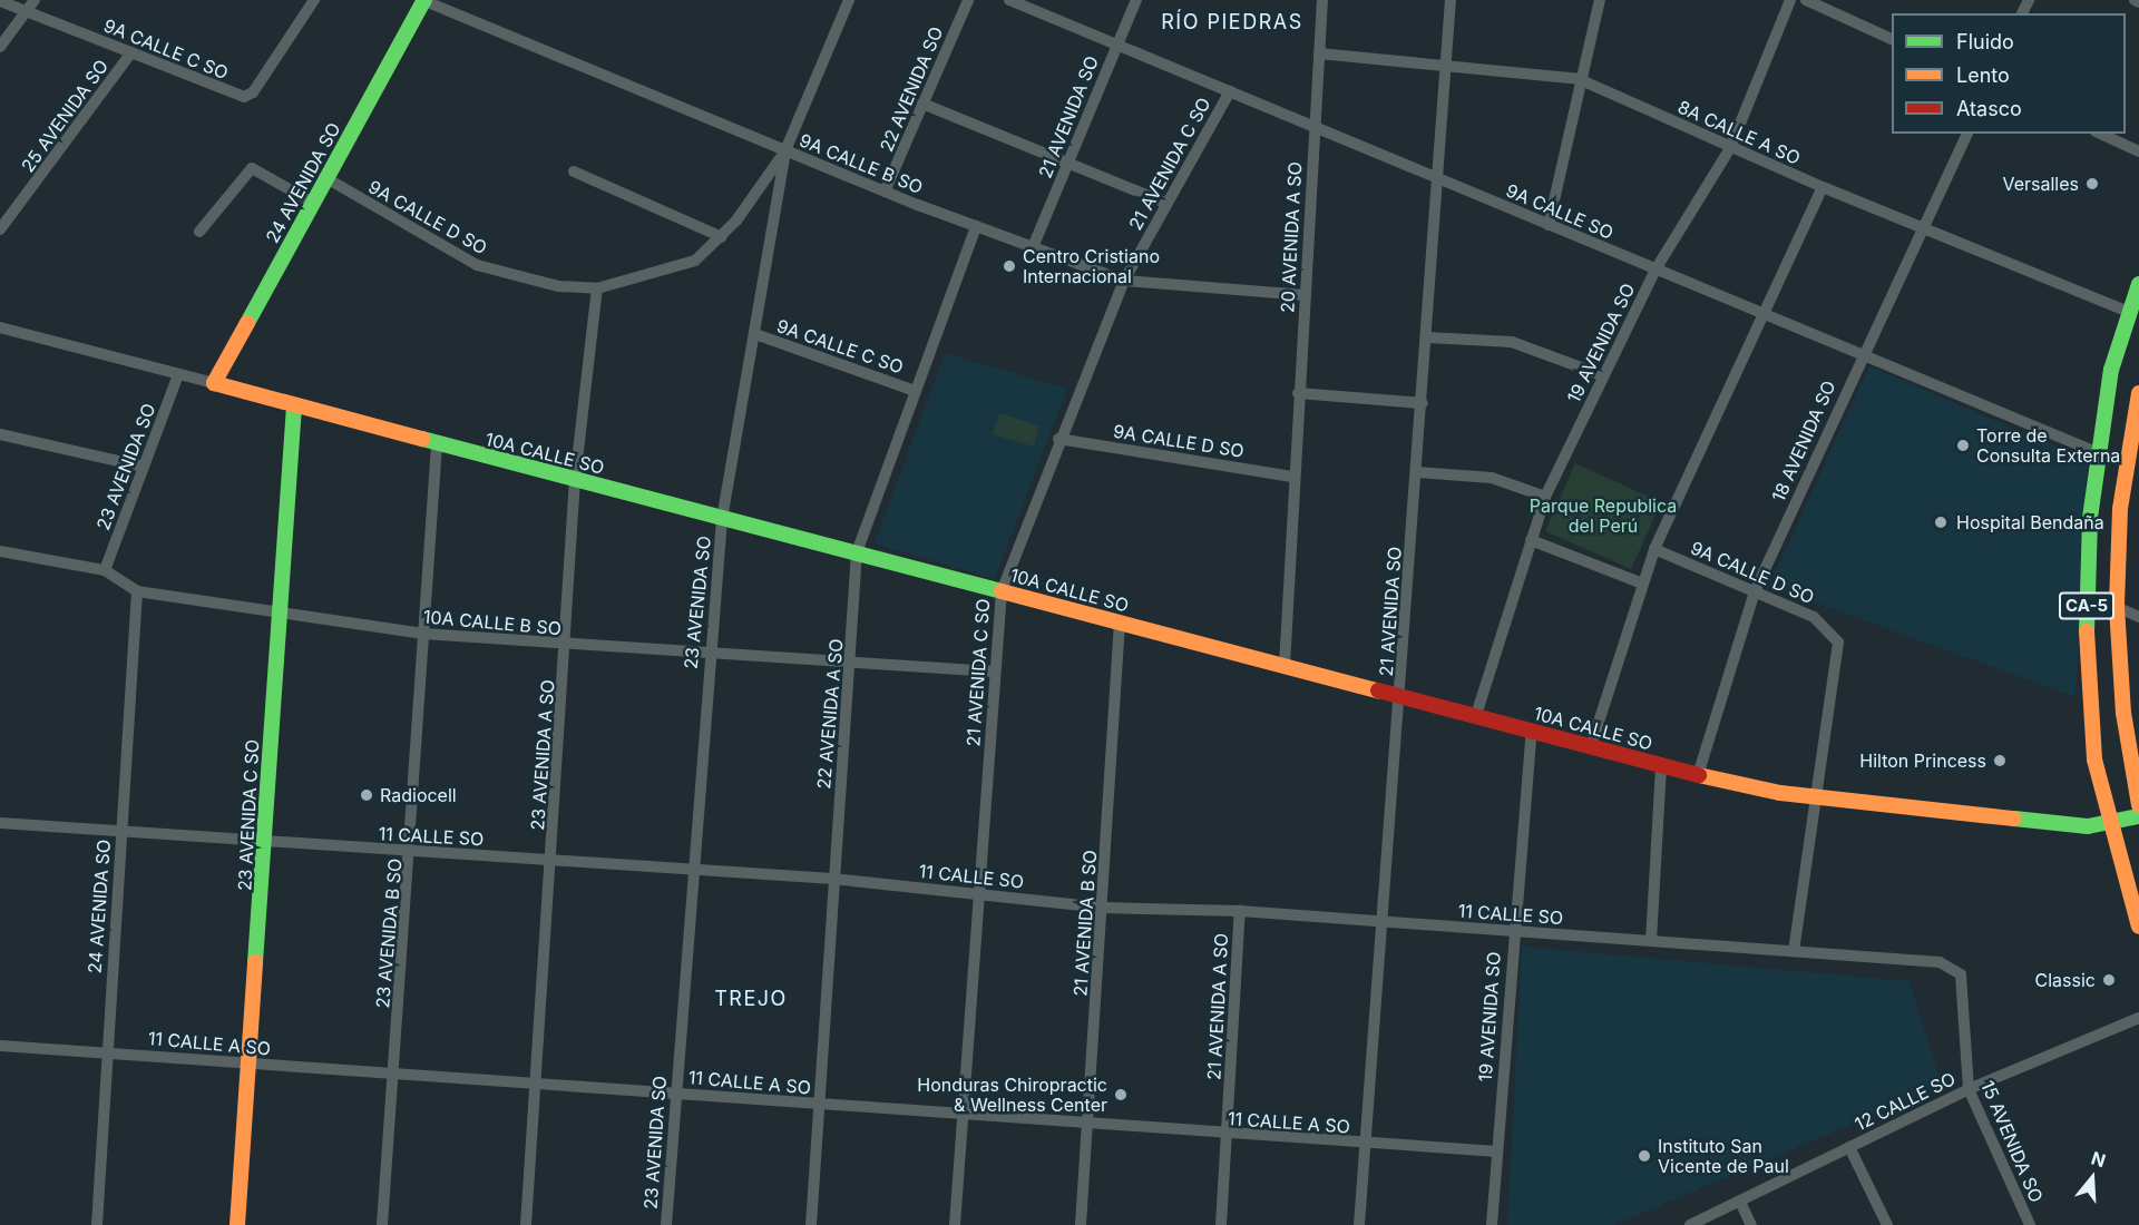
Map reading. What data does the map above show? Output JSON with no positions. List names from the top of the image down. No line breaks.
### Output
{"streets":{"main road":["24 AVENIDA SO","10A CALLE SO","CA-5","23 AVENIDA C SO"],"street":["9A CALLE C SO","22 AVENIDA SO","25 AVENIDA SO","21 AVENIDA SO","8A CALLE A SO","9A CALLE B SO","21 AVENIDA C SO","9A CALLE SO","9A CALLE D SO","20 AVENIDA A SO","19 AVENIDA SO","18 AVENIDA SO","23 AVENIDA SO","10A CALLE B SO","22 AVENIDA A SO","23 AVENIDA A SO","11 CALLE SO","21 AVENIDA B SO","23 AVENIDA B SO","21 AVENIDA A SO","11 CALLE A SO","12 CALLE SO","15 AVENIDA SO"]},"crossings":[["9A CALLE C SO","25 AVENIDA SO"],["9A CALLE C SO","23 AVENIDA SO"],["9A CALLE C SO","22 AVENIDA A SO"],["22 AVENIDA SO","9A CALLE B SO"],["21 AVENIDA SO","8A CALLE A SO"],["21 AVENIDA SO","9A CALLE B SO"],["21 AVENIDA SO","9A CALLE SO"],["21 AVENIDA SO","10A CALLE SO"],["21 AVENIDA SO","11 CALLE SO"],["21 AVENIDA SO","11 CALLE A SO"],["8A CALLE A SO","20 AVENIDA A SO"],["8A CALLE A SO","19 AVENIDA SO"],["8A CALLE A SO","18 AVENIDA SO"],["8A CALLE A SO","CA-5"],["9A CALLE B SO","21 AVENIDA C SO"],["9A CALLE B SO","24 AVENIDA SO"],["9A CALLE B SO","9A CALLE D SO"],["9A CALLE B SO","20 AVENIDA A SO"],["9A CALLE B SO","23 AVENIDA SO"],["9A CALLE B SO","22 AVENIDA A SO"],["21 AVENIDA C SO","9A CALLE SO"],["21 AVENIDA C SO","9A CALLE D SO"],["21 AVENIDA C SO","10A CALLE SO"],["21 AVENIDA C SO","10A CALLE B SO"],["21 AVENIDA C SO","11 CALLE SO"],["21 AVENIDA C SO","11 CALLE A SO"],["24 AVENIDA SO","9A CALLE D SO"],["24 AVENIDA SO","10A CALLE SO"],["24 AVENIDA SO","10A CALLE B SO"],["24 AVENIDA SO","11 CALLE SO"],["24 AVENIDA SO","11 CALLE A SO"],["9A CALLE SO","20 AVENIDA A SO"],["9A CALLE SO","19 AVENIDA SO"],["9A CALLE SO","18 AVENIDA SO"],["9A CALLE SO","CA-5"],["9A CALLE D SO","20 AVENIDA A SO"],["9A CALLE D SO","18 AVENIDA SO"],["9A CALLE D SO","10A CALLE SO"],["9A CALLE D SO","23 AVENIDA SO"],["9A CALLE D SO","23 AVENIDA A SO"],["19 AVENIDA SO","10A CALLE SO"],["19 AVENIDA SO","11 CALLE SO"],["19 AVENIDA SO","11 CALLE A SO"],["18 AVENIDA SO","10A CALLE SO"],["10A CALLE SO","23 AVENIDA SO"],["10A CALLE SO","CA-5"],["10A CALLE SO","22 AVENIDA A SO"],["10A CALLE SO","23 AVENIDA A SO"],["10A CALLE SO","23 AVENIDA C SO"],["10A CALLE SO","21 AVENIDA B SO"],["10A CALLE SO","23 AVENIDA B SO"],["23 AVENIDA SO","10A CALLE B SO"],["23 AVENIDA SO","11 CALLE SO"],["23 AVENIDA SO","11 CALLE A SO"],["10A CALLE B SO","22 AVENIDA A SO"],["10A CALLE B SO","23 AVENIDA A SO"],["10A CALLE B SO","23 AVENIDA C SO"],["10A CALLE B SO","23 AVENIDA B SO"],["22 AVENIDA A SO","11 CALLE SO"],["22 AVENIDA A SO","11 CALLE A SO"],["23 AVENIDA A SO","11 CALLE SO"],["23 AVENIDA A SO","11 CALLE A SO"],["23 AVENIDA C SO","11 CALLE SO"],["23 AVENIDA C SO","11 CALLE A SO"],["11 CALLE SO","21 AVENIDA B SO"],["11 CALLE SO","23 AVENIDA B SO"],["11 CALLE SO","21 AVENIDA A SO"],["11 CALLE SO","15 AVENIDA SO"],["21 AVENIDA B SO","11 CALLE A SO"],["23 AVENIDA B SO","11 CALLE A SO"],["21 AVENIDA A SO","11 CALLE A SO"],["12 CALLE SO","15 AVENIDA SO"]],"districts":["RÍO PIEDRAS","TREJO"],"parks":["Parque Republica del Perú"],"places":["Versalles","Centro Cristiano Internacional","Torre de Consulta Externa","Hospital Bendaña","Hilton Princess","Radiocell","Classic","Honduras Chiropractic & Wellness Center","Instituto San Vicente de Paul"],"legend":["Fluido","Lento","Atasco"],"north":"top"}
